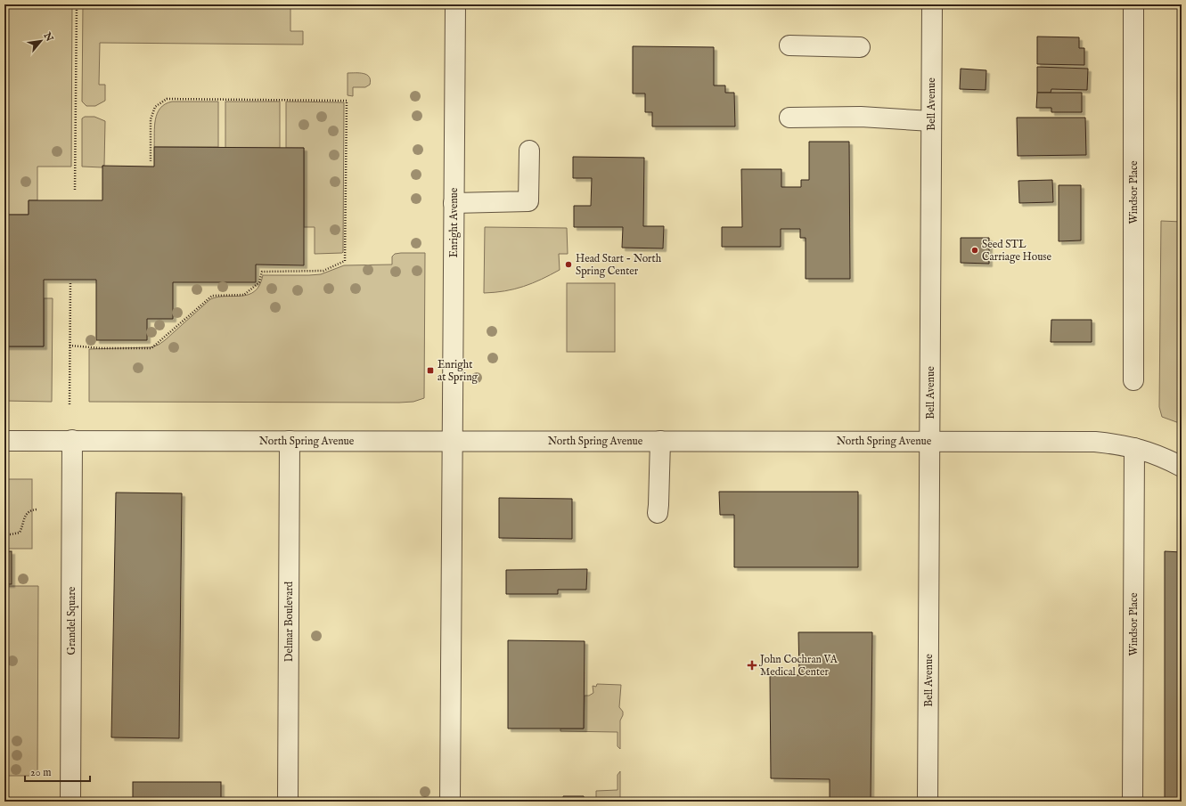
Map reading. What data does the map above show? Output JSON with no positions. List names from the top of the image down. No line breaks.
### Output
{"streets":{"street":["Bell Avenue","Windsor Place","Enright Avenue","North Spring Avenue","Grandel Square","Delmar Boulevard"]},"crossings":[["Bell Avenue","North Spring Avenue"],["Windsor Place","North Spring Avenue"],["Enright Avenue","North Spring Avenue"],["North Spring Avenue","Grandel Square"],["North Spring Avenue","Delmar Boulevard"]],"places":{"other":["Seed STL Carriage House","Head Start - North Spring Center"],"transit":["Enright at Spring"],"health":["John Cochran VA Medical Center"]},"scale_bar":"20 m","north":"top right"}
